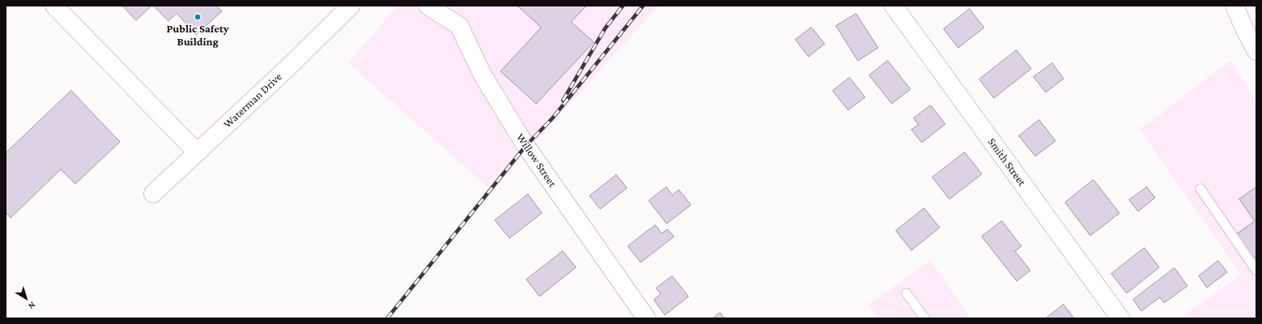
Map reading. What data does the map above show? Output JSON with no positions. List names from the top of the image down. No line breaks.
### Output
{"streets":{"street":["Waterman Drive","Willow Street","Smith Street"]},"places":["Public Safety Building"],"north":"bottom right"}
